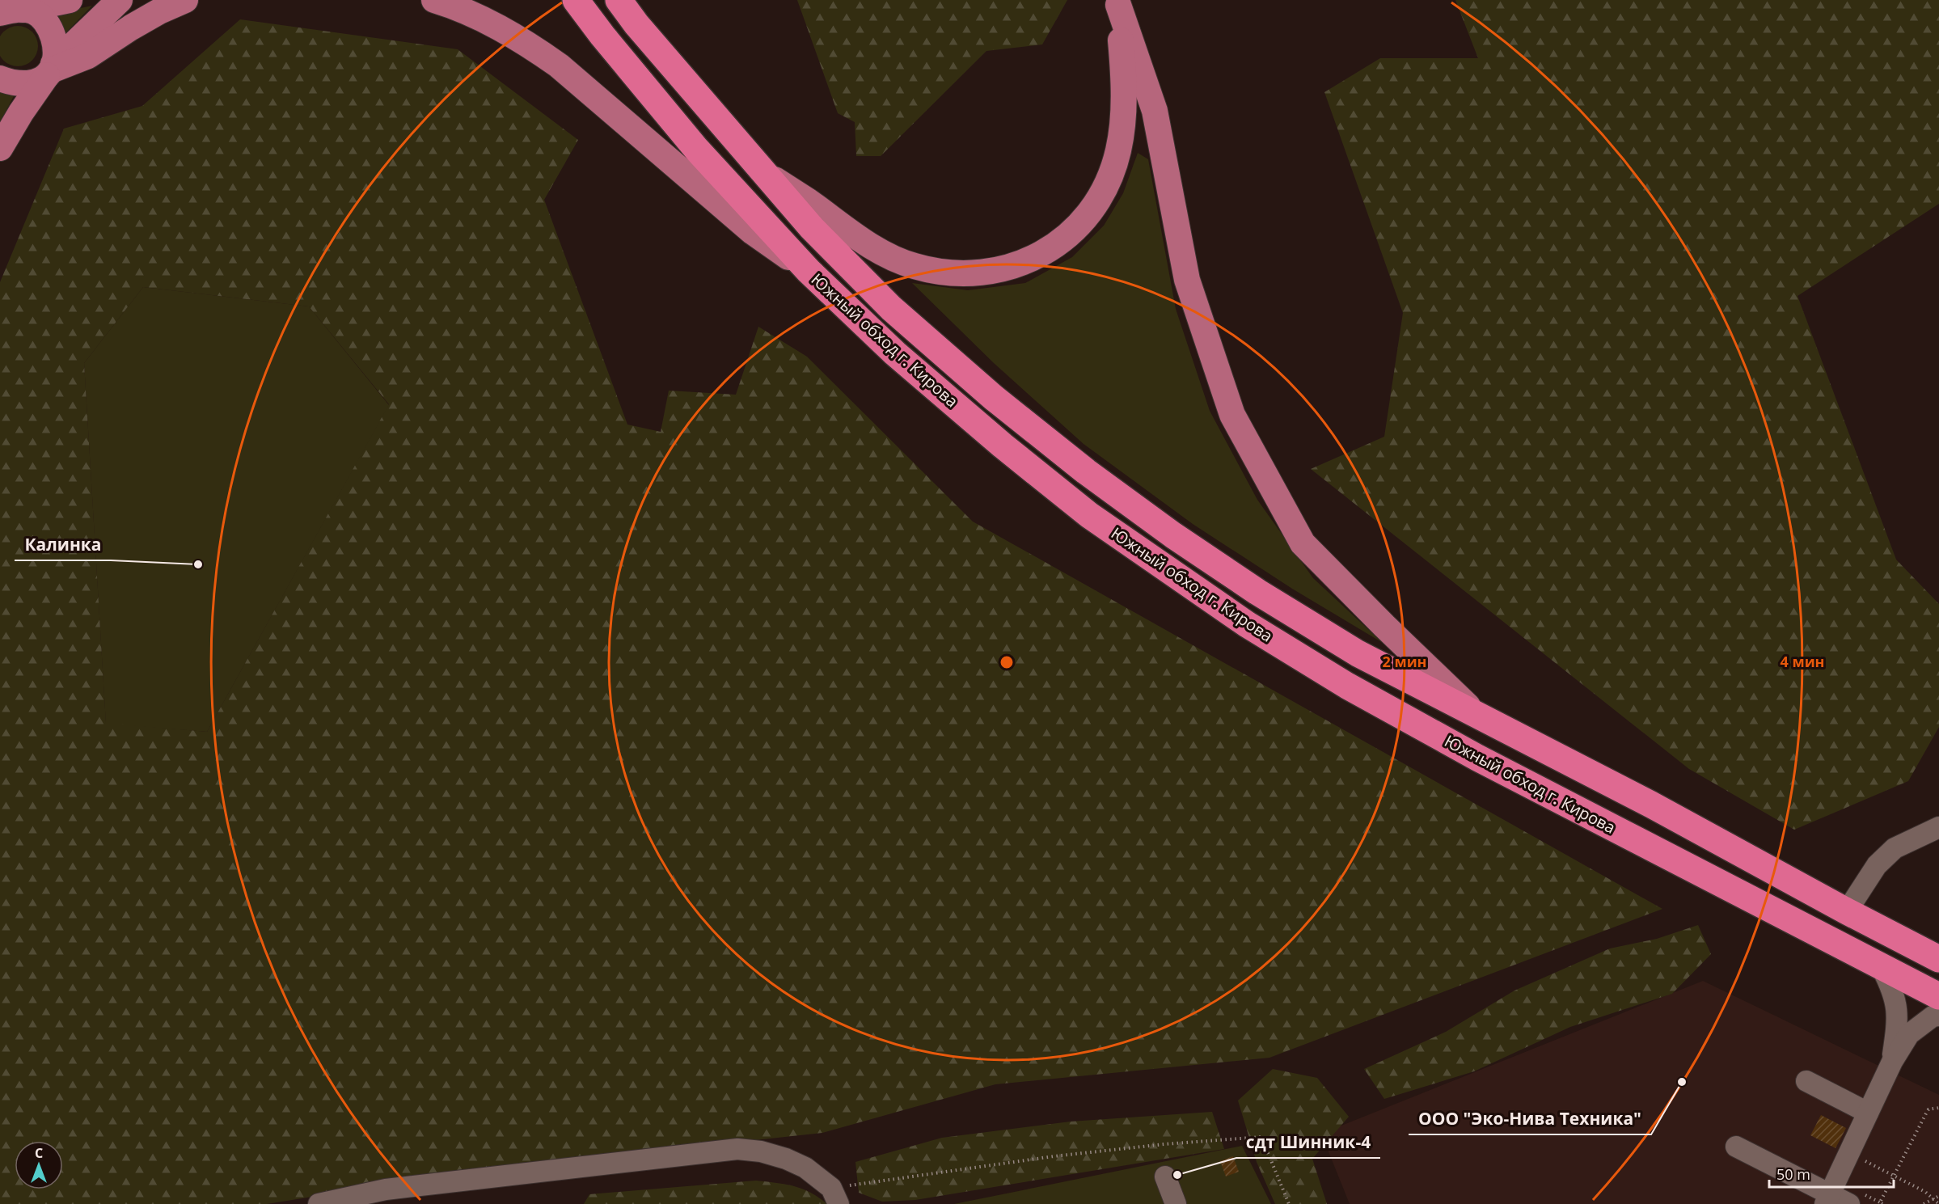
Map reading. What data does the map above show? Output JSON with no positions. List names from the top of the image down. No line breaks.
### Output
{"streets":{"highway":["Южный обход г. Кирова"]},"places":["Калинка","ООО \"Эко-Нива Техника\"","сдт Шинник-4"],"scale_bar":"50 m","north":"top","rings":["2 мин","4 мин"]}
